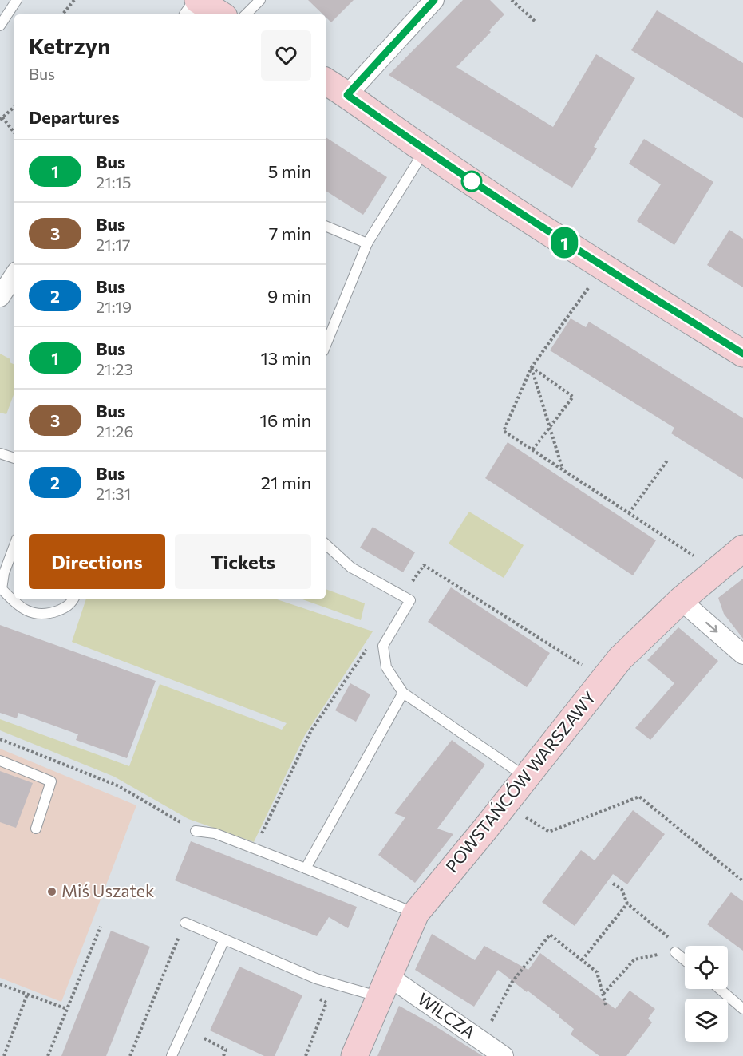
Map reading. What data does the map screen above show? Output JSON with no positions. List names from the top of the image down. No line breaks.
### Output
{"streets":{"street":["POWSTAŃCÓW WARSZAWY","WILCZA"]},"crossings":[["POWSTAŃCÓW WARSZAWY","WILCZA"]],"places":["Miś Uszatek"],"lines":["bus line 1"],"page":{"on_map":"1","heading":[["Ketrzyn","Bus"],"Departures"],"list":[{"mark":"1","name":"Bus","note":"21:15","value":"5 min"},{"mark":"3","name":"Bus","note":"21:17","value":"7 min"},{"mark":"2","name":"Bus","note":"21:19","value":"9 min"},{"mark":"1","name":"Bus","note":"21:23","value":"13 min"},{"mark":"3","name":"Bus","note":"21:26","value":"16 min"},{"mark":"2","name":"Bus","note":"21:31","value":"21 min"}],"buttons":["Directions","Tickets"]}}
